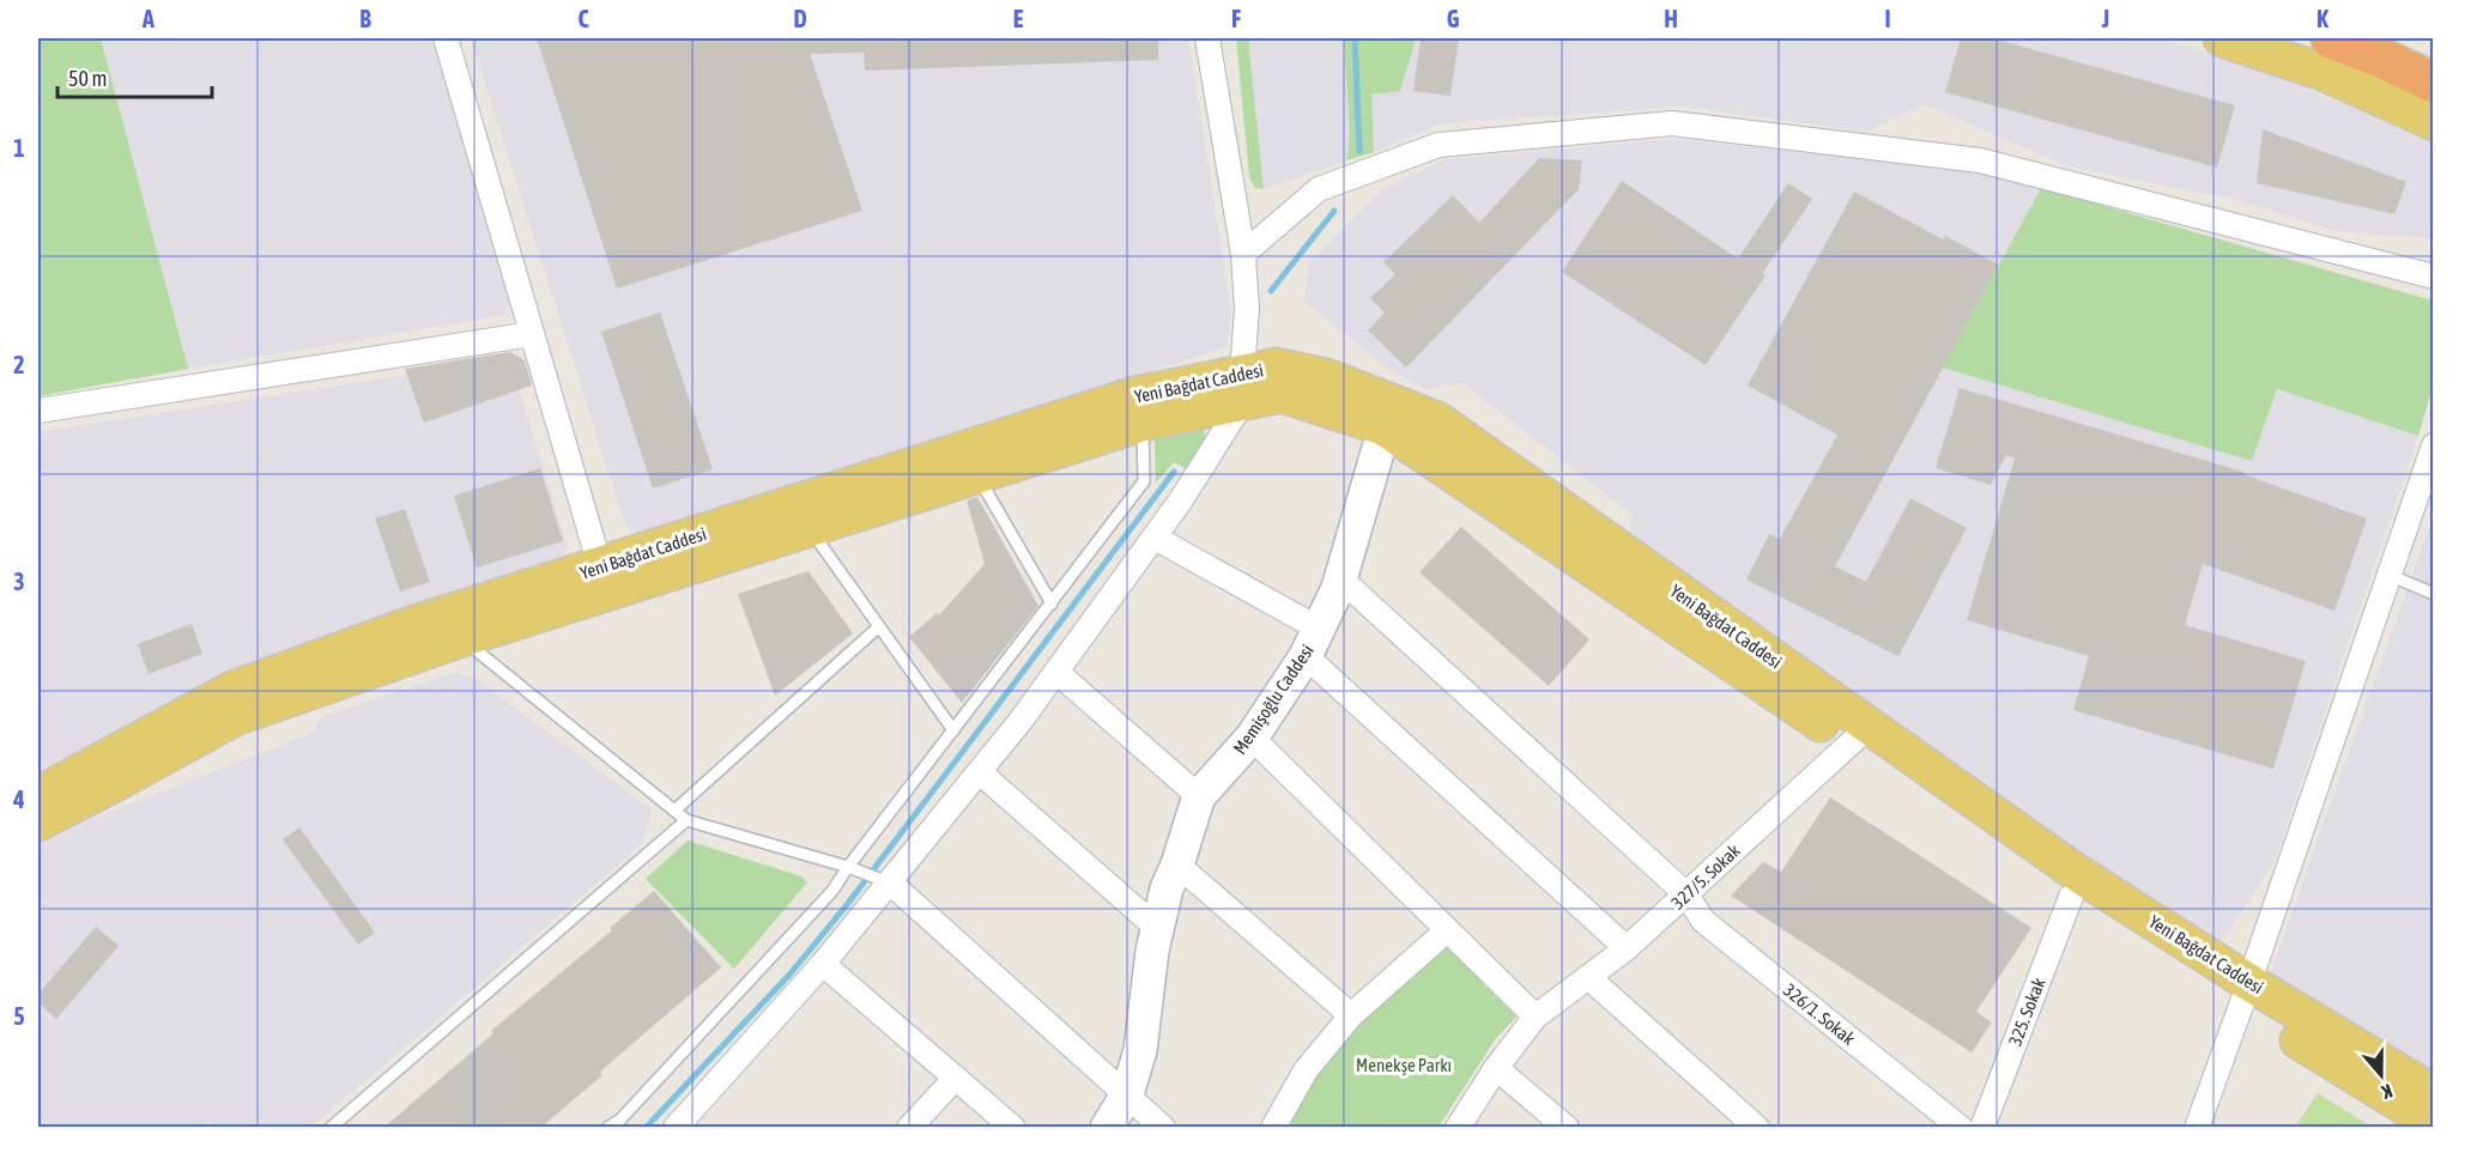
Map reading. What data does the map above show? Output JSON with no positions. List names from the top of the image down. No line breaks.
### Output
{"streets":{"main road":["Yeni Bağdat Caddesi"],"street":["Memişoğlu Caddesi","327/5. Sokak","325. Sokak","326/1. Sokak"]},"crossings":[["Yeni Bağdat Caddesi","Memişoğlu Caddesi"],["Yeni Bağdat Caddesi","327/5. Sokak"],["Yeni Bağdat Caddesi","325. Sokak"],["Memişoğlu Caddesi","326/1. Sokak"],["327/5. Sokak","326/1. Sokak"]],"parks":["Menekşe Parkı"],"scale_bar":"50 m","north":"bottom","grid":{"columns":["A","B","C","D","E","F","G","H","I","J","K"],"rows":["1","2","3","4","5"]}}
